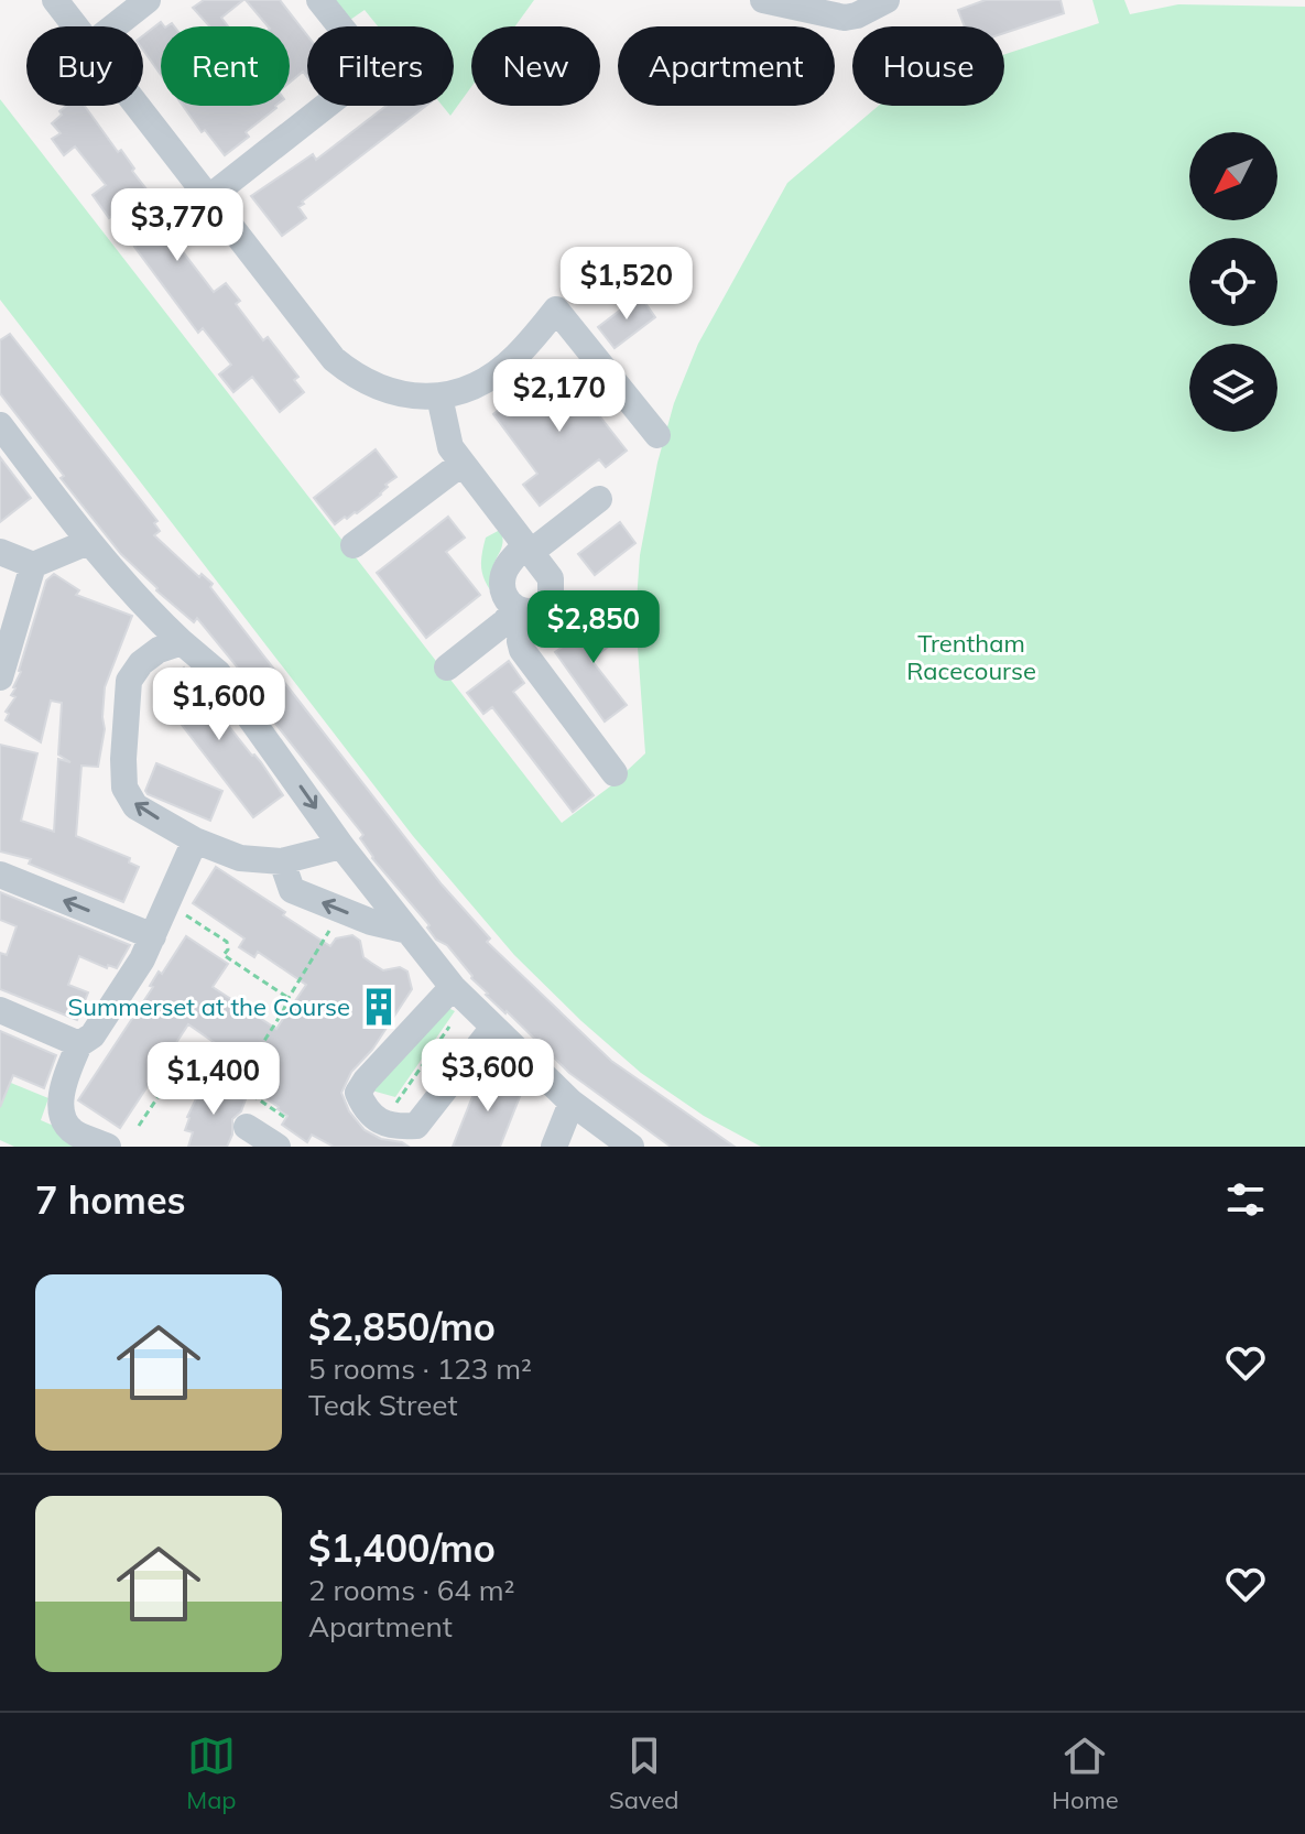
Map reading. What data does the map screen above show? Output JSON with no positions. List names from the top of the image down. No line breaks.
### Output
{"parks":["Trentham Racecourse"],"places":{"building":["Summerset at the Course"]},"north":"bottom left","page":{"chip":["Buy","Rent","Filters","New","Apartment","House"],"price":["$3,770","$1,520","$2,170","$2,850","$1,600","$3,600","$1,400"],"heading":"7 homes","list":[{"name":"$2,850/mo","note":"5 rooms · 123 m² · Teak Street"},{"name":"$1,400/mo","note":"2 rooms · 64 m² · Apartment"}],"tabs":["Map","Saved","Home"]}}
